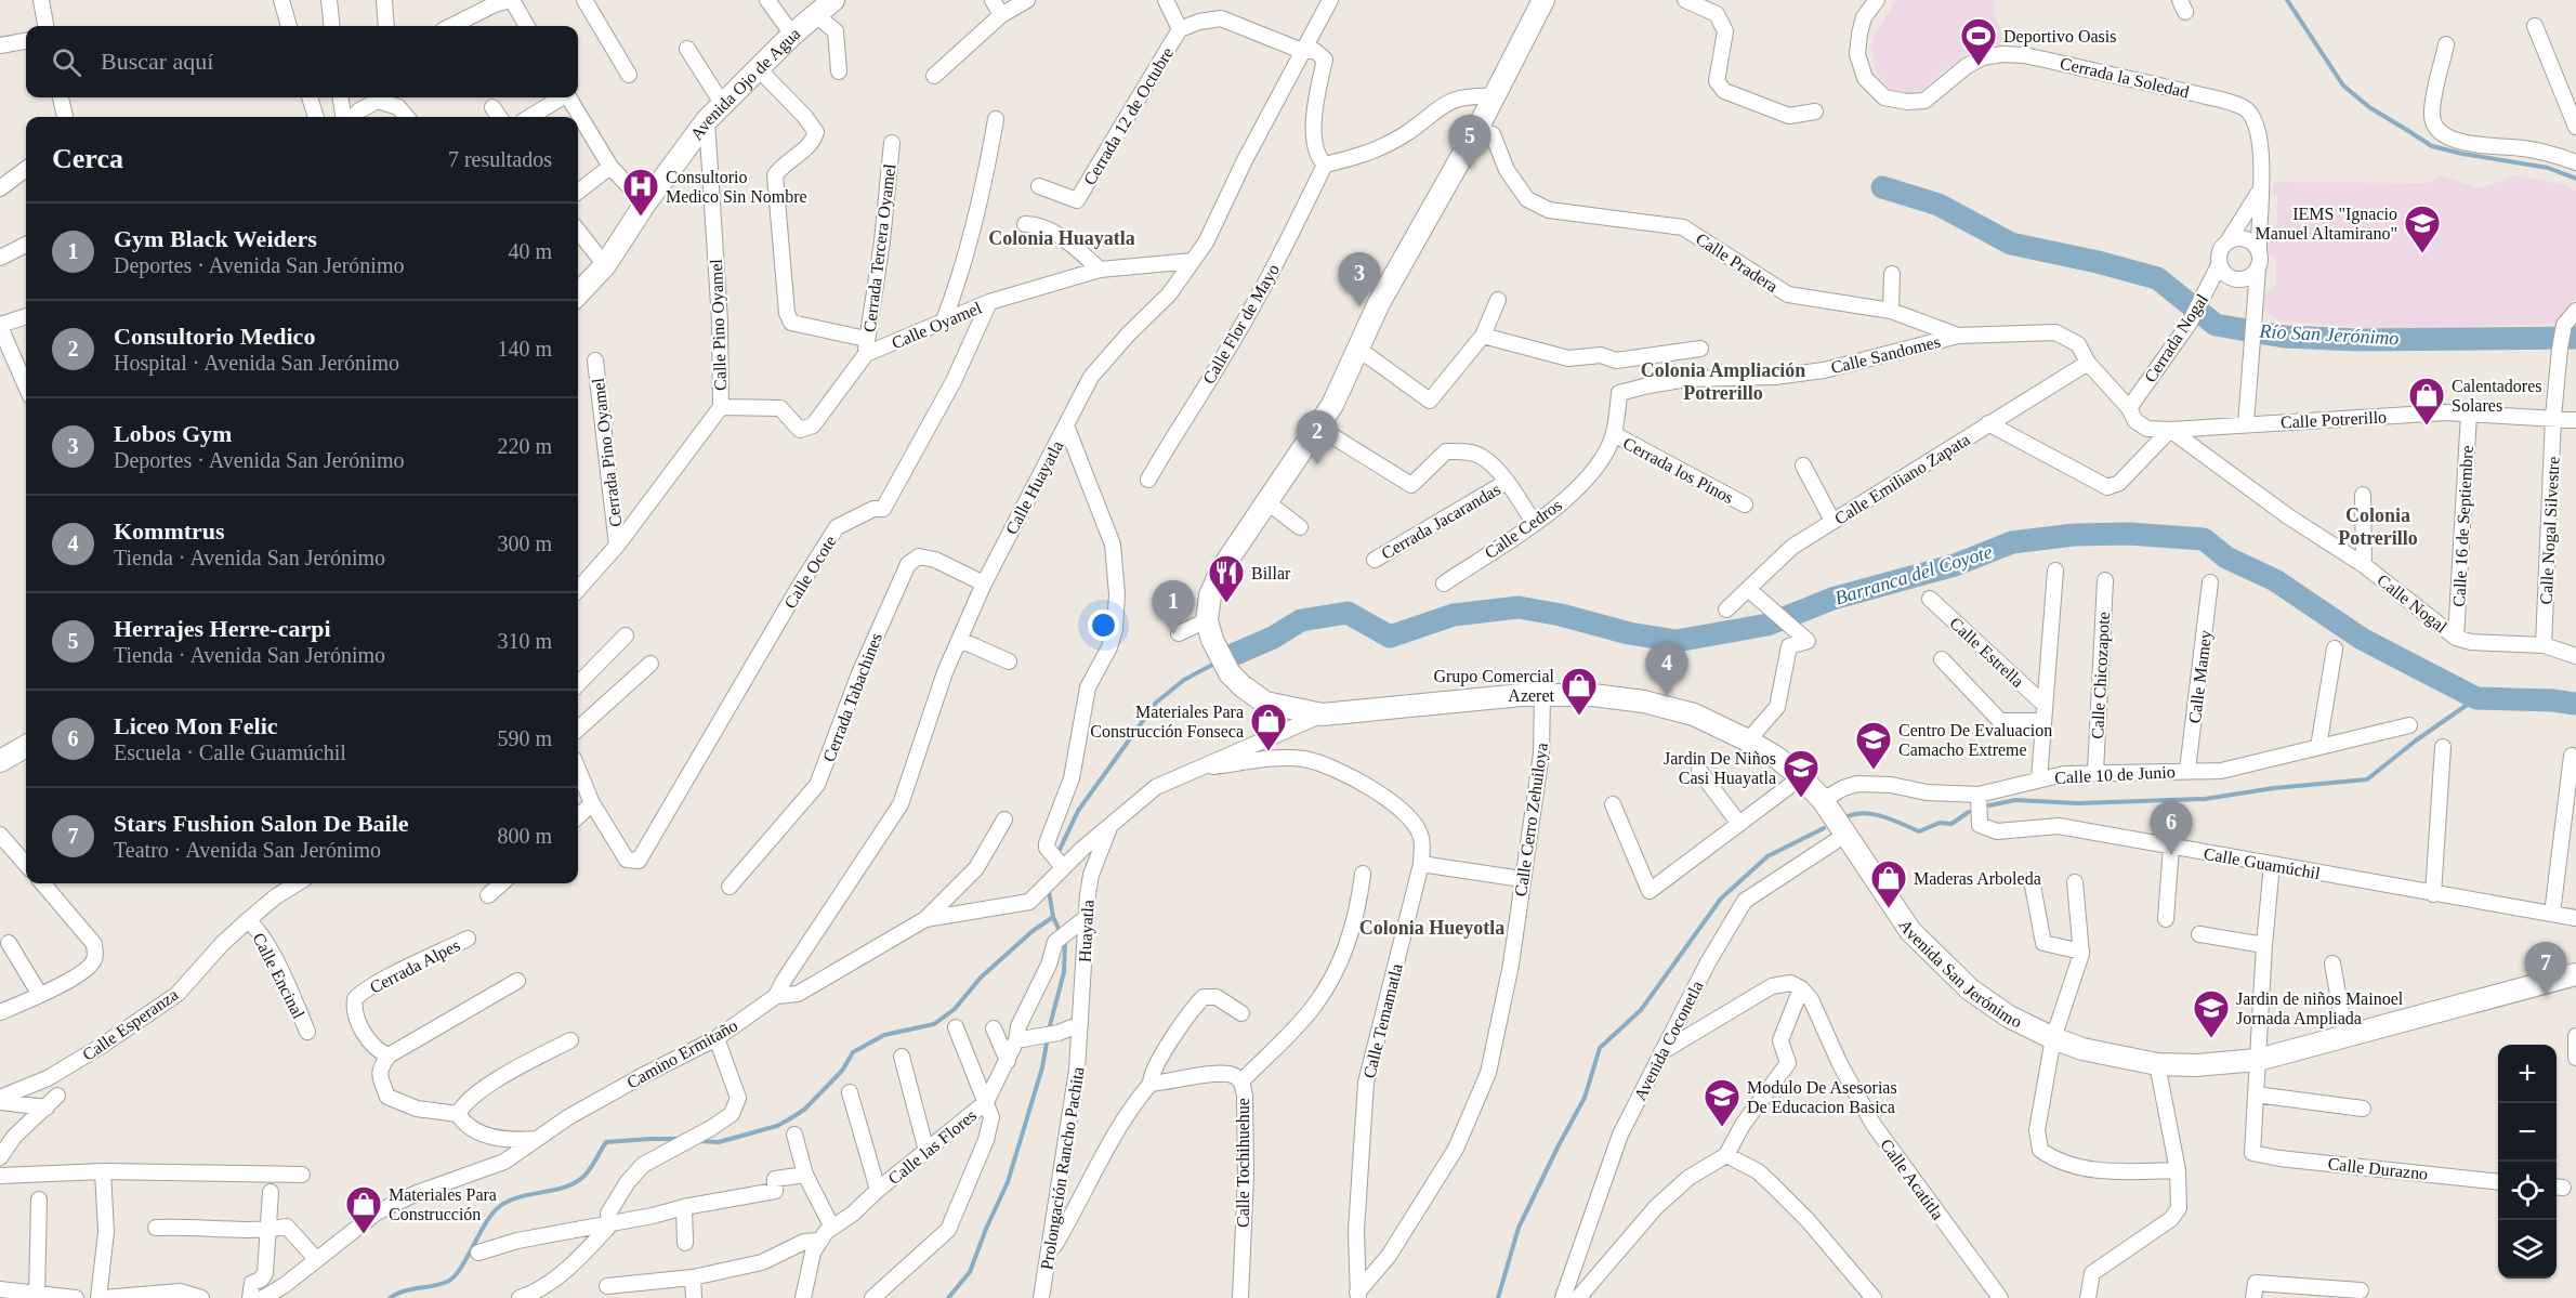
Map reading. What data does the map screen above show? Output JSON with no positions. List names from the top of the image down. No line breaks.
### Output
{"streets":{"main road":["Avenida Ojo de Agua","Avenida San Jerónimo"],"street":["Cerrada la Soledad","Cerrada 12 de Octubre","Cerrada Tercera Oyamel","Calle Pradera","Calle Flor de Mayo","Calle Pino Oyamel","Calle Oyamel","Cerrada Nogal","Calle Sandomes","Calle Potrerillo","Cerrada Pino Oyamel","Cerrada los Pinos","Calle Emiliano Zapata","Calle Huayatla","Cerrada Jacarandas","Calle 16 de Septiembre","Calle Cedros","Calle Nogal Silvestre","Calle Ocote","Calle Nogal","Calle Estrella","Calle Chicozapote","Calle Mamey","Cerrada Tabachines","Calle 10 de Junio","Calle Cerro Zehuiloya","Calle Guamúchil","Huayatla","Cerrada Alpes","Calle Encinal","Calle Temamatla","Calle Esperanza","Avenida Coconetla","Camino Ermitaño","Calle las Flores","Calle Tochihuehue","Prolongación Rancho Pachita","Calle Durazno","Calle Acatitla"]},"crossings":[["Cerrada la Soledad","Cerrada Nogal"],["Avenida Ojo de Agua","Calle Pino Oyamel"],["Cerrada Tercera Oyamel","Calle Oyamel"],["Calle Pradera","Calle Sandomes"],["Calle Pino Oyamel","Cerrada Pino Oyamel"],["Calle Oyamel","Calle Huayatla"],["Calle Oyamel","Calle Ocote"],["Calle Sandomes","Calle Cedros"],["Calle Potrerillo","Calle 16 de Septiembre"],["Calle Potrerillo","Calle Nogal Silvestre"],["Calle Potrerillo","Calle Nogal"],["Cerrada los Pinos","Calle Cedros"],["Calle Huayatla","Cerrada Tabachines"],["Calle Huayatla","Camino Ermitaño"],["Calle 16 de Septiembre","Calle Nogal"],["Calle Nogal Silvestre","Calle Nogal"],["Calle Chicozapote","Calle 10 de Junio"],["Calle Mamey","Calle 10 de Junio"],["Calle 10 de Junio","Calle Guamúchil"],["Calle 10 de Junio","Avenida San Jerónimo"],["Calle Cerro Zehuiloya","Avenida San Jerónimo"],["Calle Cerro Zehuiloya","Calle Temamatla"],["Huayatla","Camino Ermitaño"],["Huayatla","Calle las Flores"],["Huayatla","Prolongación Rancho Pachita"],["Avenida San Jerónimo","Avenida Coconetla"],["Calle Encinal","Calle Esperanza"],["Calle Temamatla","Camino Ermitaño"]],"districts":["Colonia Huayatla","Colonia Ampliación Potrerillo","Colonia Potrerillo","Colonia Hueyotla"],"water":["Río San Jerónimo","Barranca del Coyote"],"places":{"sports":["Deportivo Oasis"],"hospital":["Consultorio Medico Sin Nombre"],"school or university":["IEMS \"Ignacio Manuel Altamirano\"","Centro De Evaluacion Camacho Extreme","Jardin De Niños Casi Huayatla","Jardin de niños Mainoel Jornada Ampliada","Modulo De Asesorias De Educacion Basica"],"shop":["Calentadores Solares","Grupo Comercial Azeret","Materiales Para Construcción Fonseca","Maderas Arboleda","Materiales Para Construcción"],"restaurant":["Billar"]},"page":{"search":"Buscar aquí","pins":["5","3","2","1","4","6","7"],"heading":["Cerca","7 resultados"],"list":[{"mark":"1","name":"Gym Black Weiders","note":"Deportes · Avenida San Jerónimo","value":"40 m"},{"mark":"2","name":"Consultorio Medico","note":"Hospital · Avenida San Jerónimo","value":"140 m"},{"mark":"3","name":"Lobos Gym","note":"Deportes · Avenida San Jerónimo","value":"220 m"},{"mark":"4","name":"Kommtrus","note":"Tienda · Avenida San Jerónimo","value":"300 m"},{"mark":"5","name":"Herrajes Herre-carpi","note":"Tienda · Avenida San Jerónimo","value":"310 m"},{"mark":"6","name":"Liceo Mon Felic","note":"Escuela · Calle Guamúchil","value":"590 m"},{"mark":"7","name":"Stars Fushion Salon De Baile","note":"Teatro · Avenida San Jerónimo","value":"800 m"}],"map_buttons":["+","−"]}}
